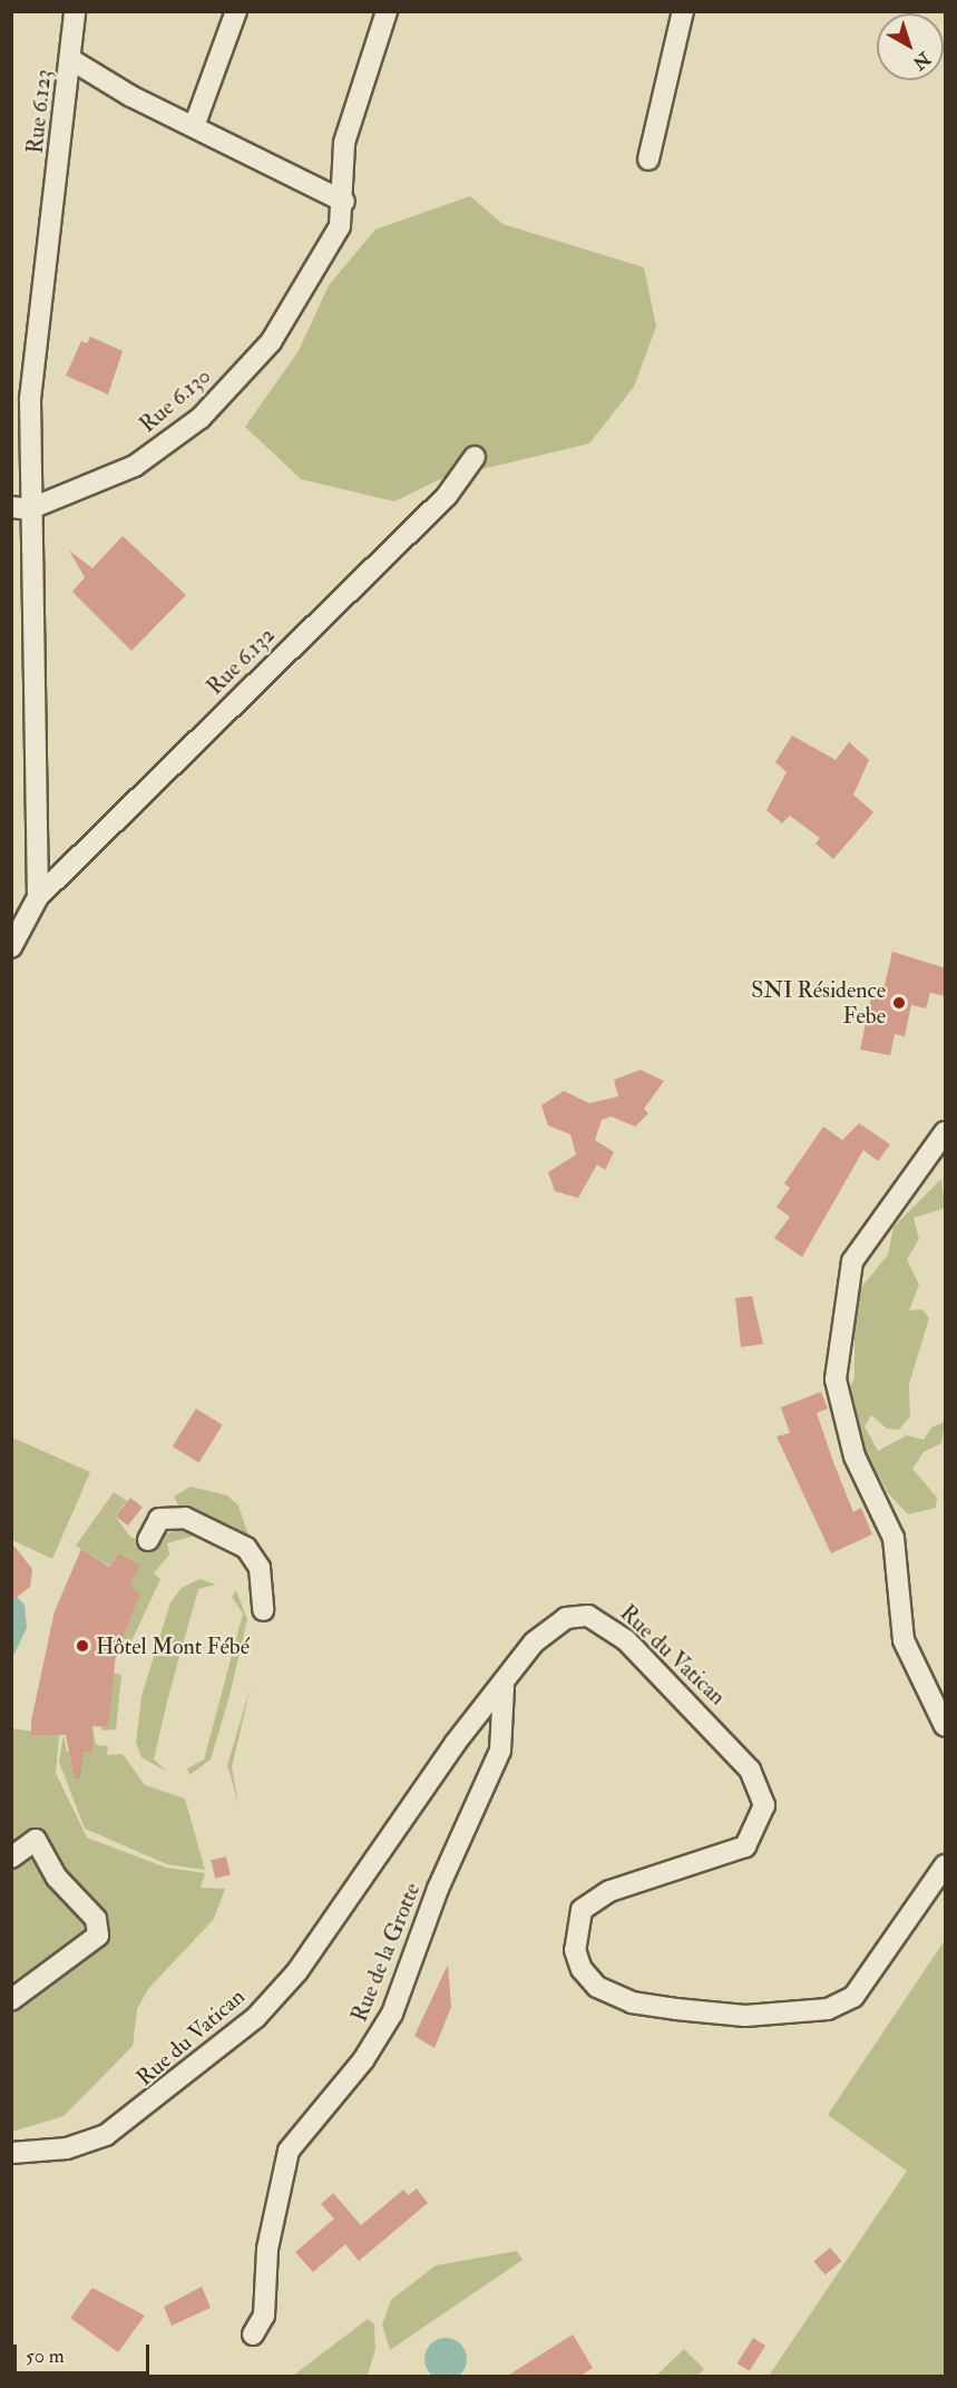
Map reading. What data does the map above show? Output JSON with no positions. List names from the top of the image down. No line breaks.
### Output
{"streets":{"street":["Rue 6.123","Rue 6.130","Rue 6.132","Rue du Vatican","Rue de la Grotte"]},"crossings":[["Rue 6.123","Rue 6.130"],["Rue 6.123","Rue 6.132"],["Rue du Vatican","Rue de la Grotte"]],"places":["SNI Résidence Febe","Hôtel Mont Fébé"],"scale_bar":"50 m","north":"bottom right"}
